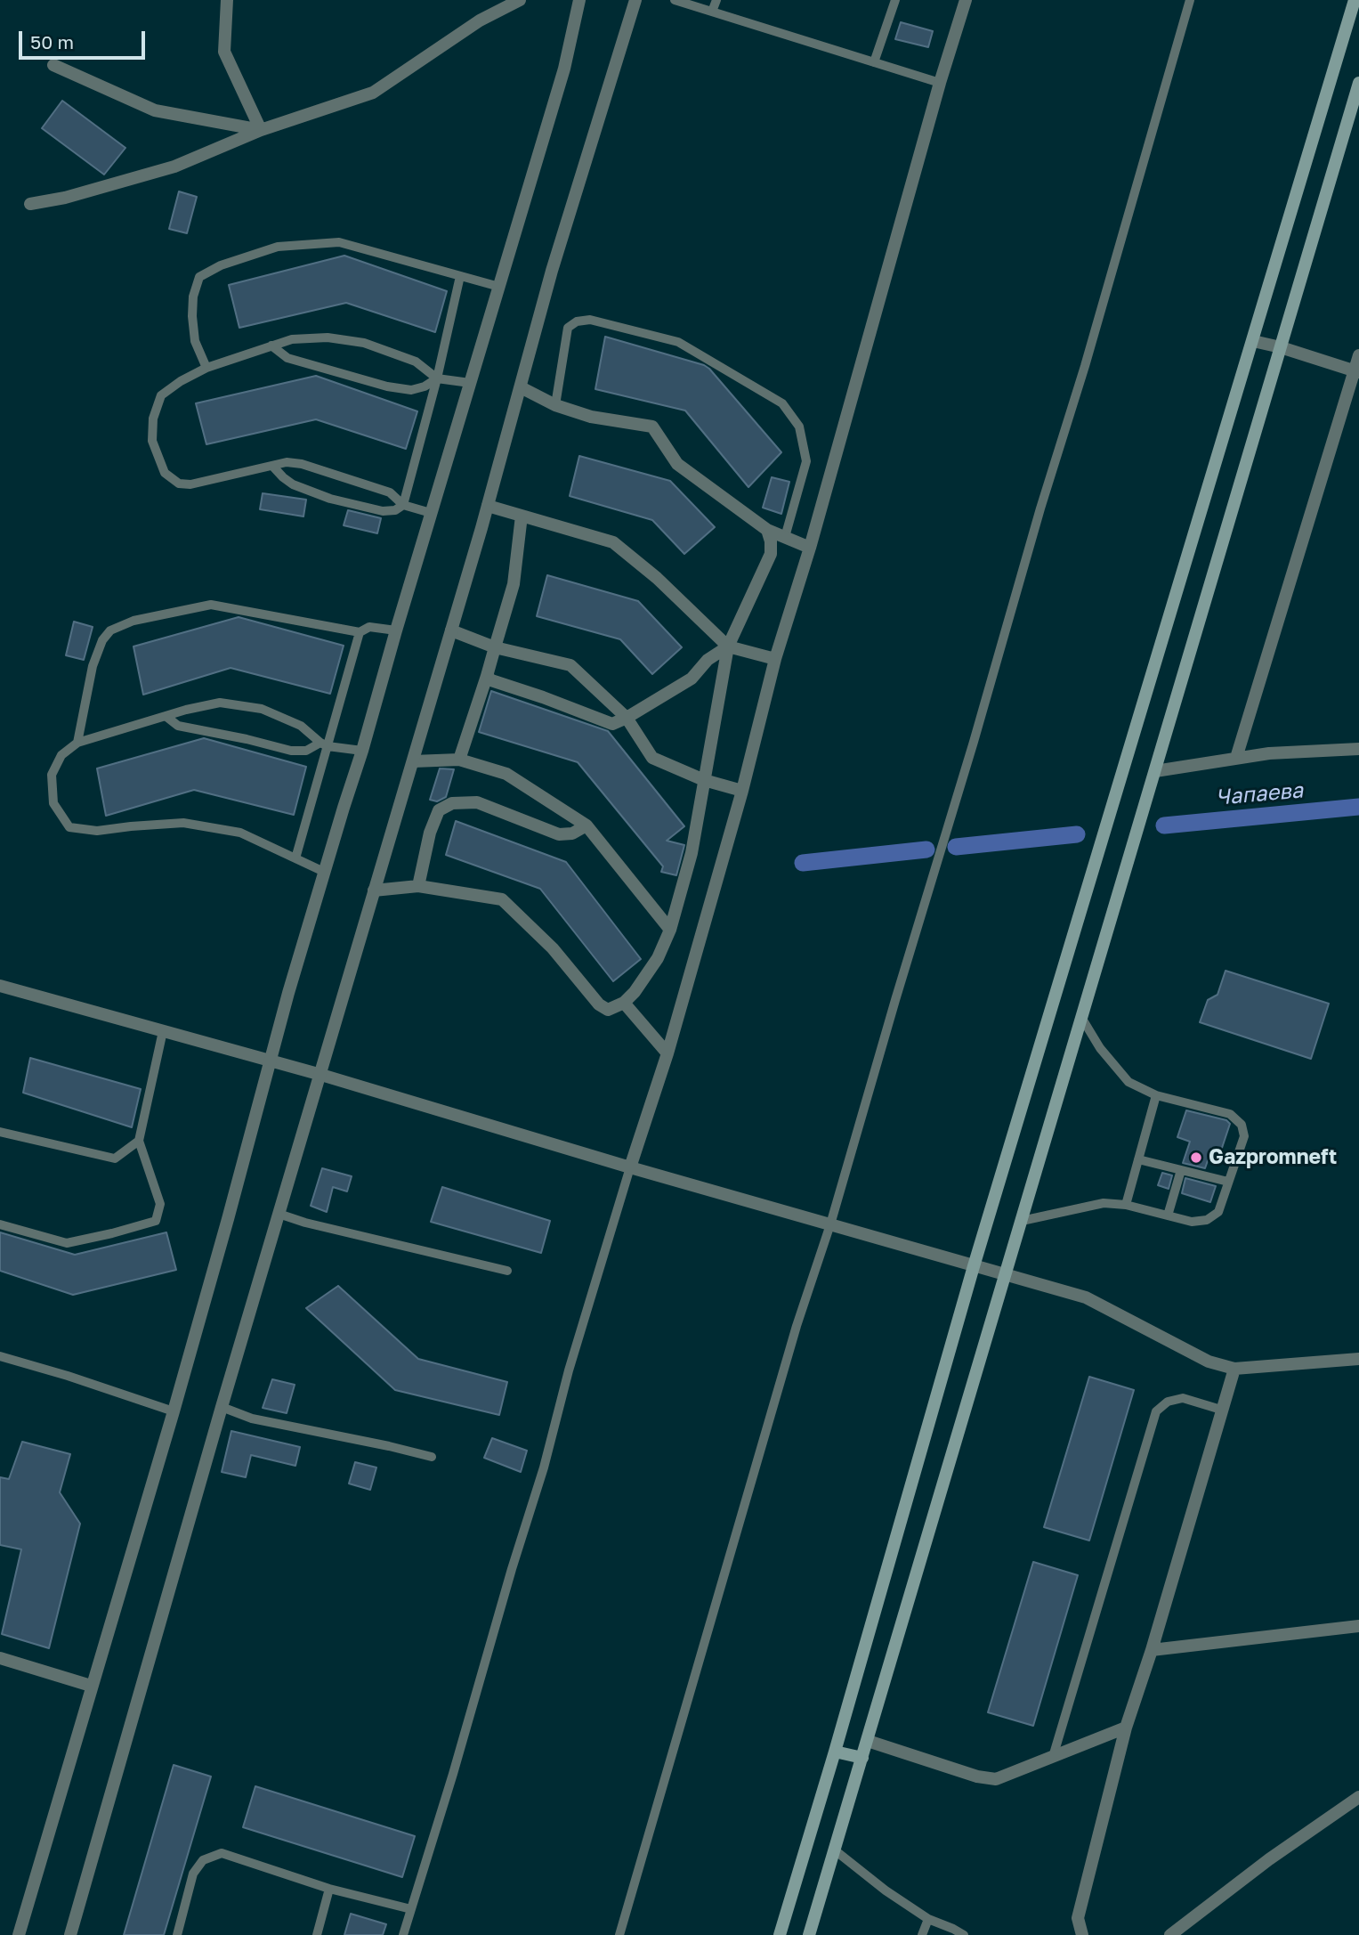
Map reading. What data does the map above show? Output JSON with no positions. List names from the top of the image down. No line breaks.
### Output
{"water":["Чапаева"],"places":["Gazpromneft"],"scale_bar":"50 m"}
